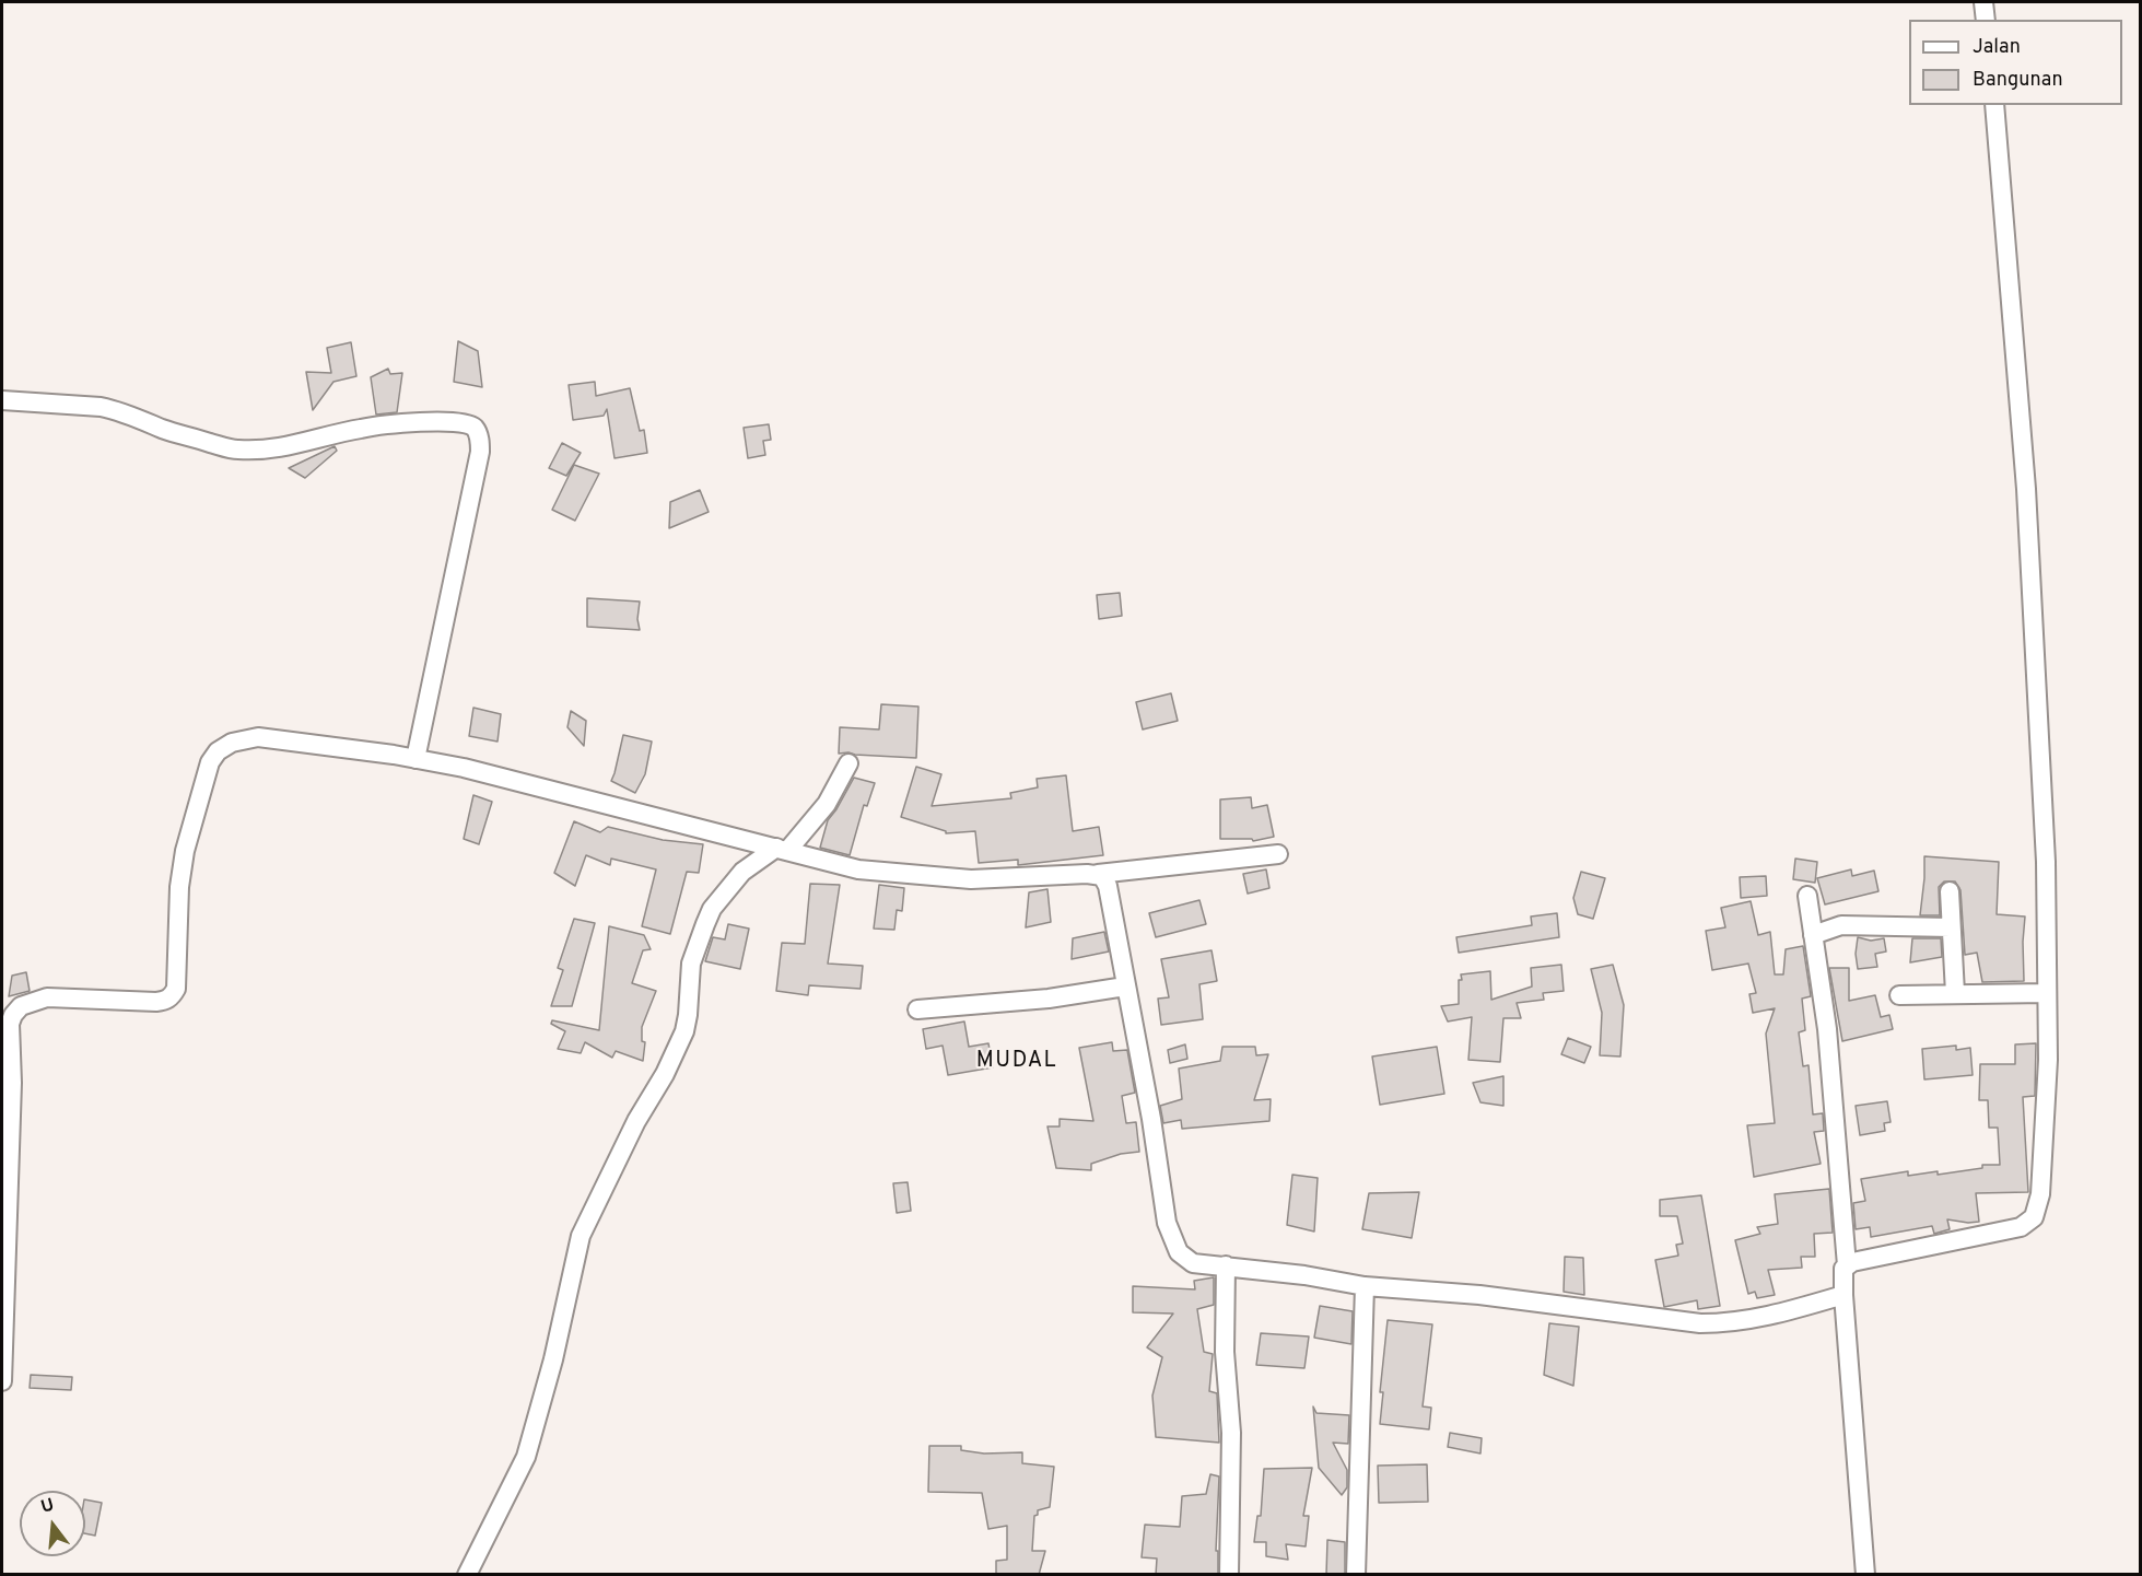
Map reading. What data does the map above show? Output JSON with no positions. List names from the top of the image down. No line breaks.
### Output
{"districts":["MUDAL"],"legend":["Jalan","Bangunan"],"north":"top"}
